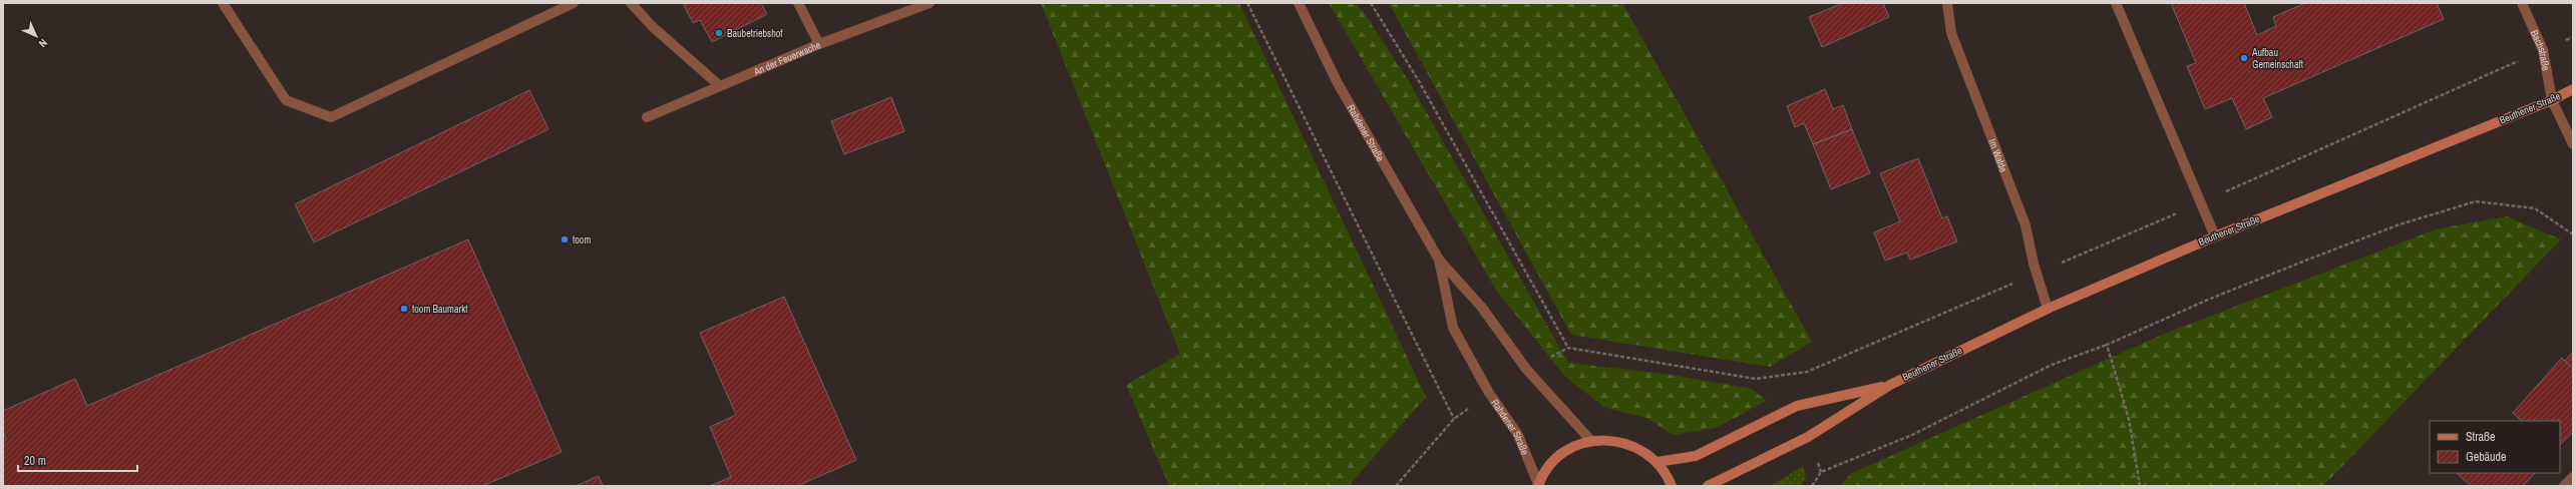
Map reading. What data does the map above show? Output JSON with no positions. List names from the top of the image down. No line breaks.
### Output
{"streets":{"main road":["Beuthener Straße"],"street":["Bachstraße","An der Feuerwache","Rahdener Straße","Im Walde"]},"crossings":[["Bachstraße","Beuthener Straße"],["Beuthener Straße","Im Walde"]],"places":["Baubetriebshof","Aufbau Gemeinschaft","toom","toom Baumarkt"],"legend":["Straße","Gebäude"],"scale_bar":"20 m","north":"bottom right"}
